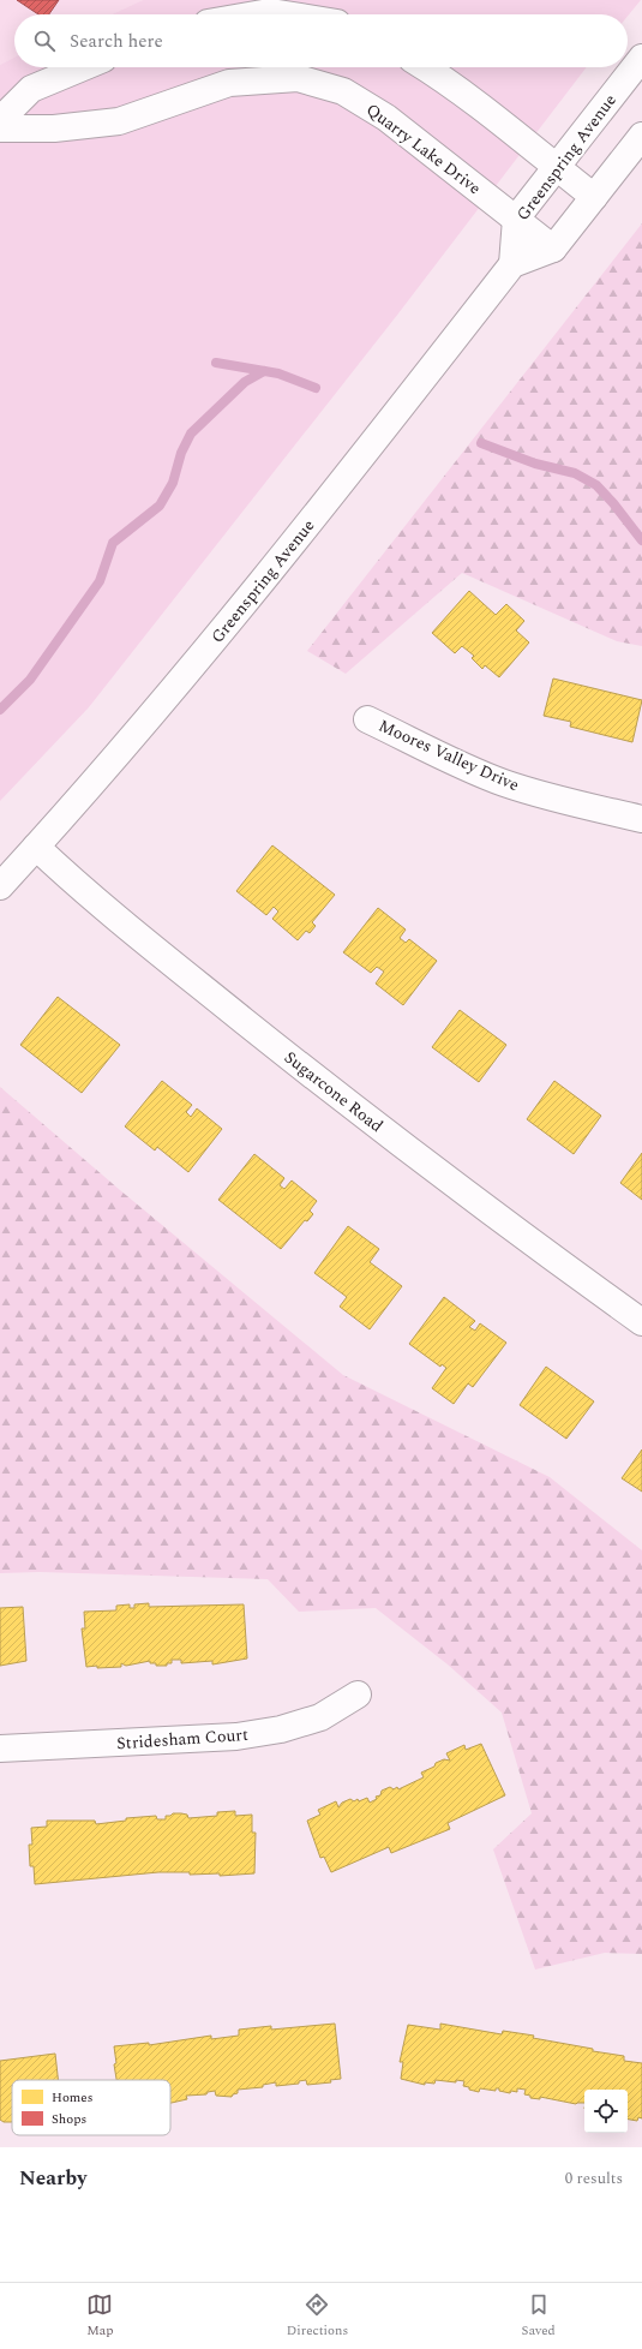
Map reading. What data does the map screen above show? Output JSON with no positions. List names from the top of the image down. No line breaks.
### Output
{"streets":{"street":["Quarry Lake Drive","Greenspring Avenue","Moores Valley Drive","Sugarcone Road","Stridesham Court"]},"crossings":[["Quarry Lake Drive","Greenspring Avenue"],["Greenspring Avenue","Sugarcone Road"]],"legend":["Homes","Shops"],"page":{"search":"Search here","heading":["Nearby","0 results"],"nav":["Map","Directions","Saved"]}}
